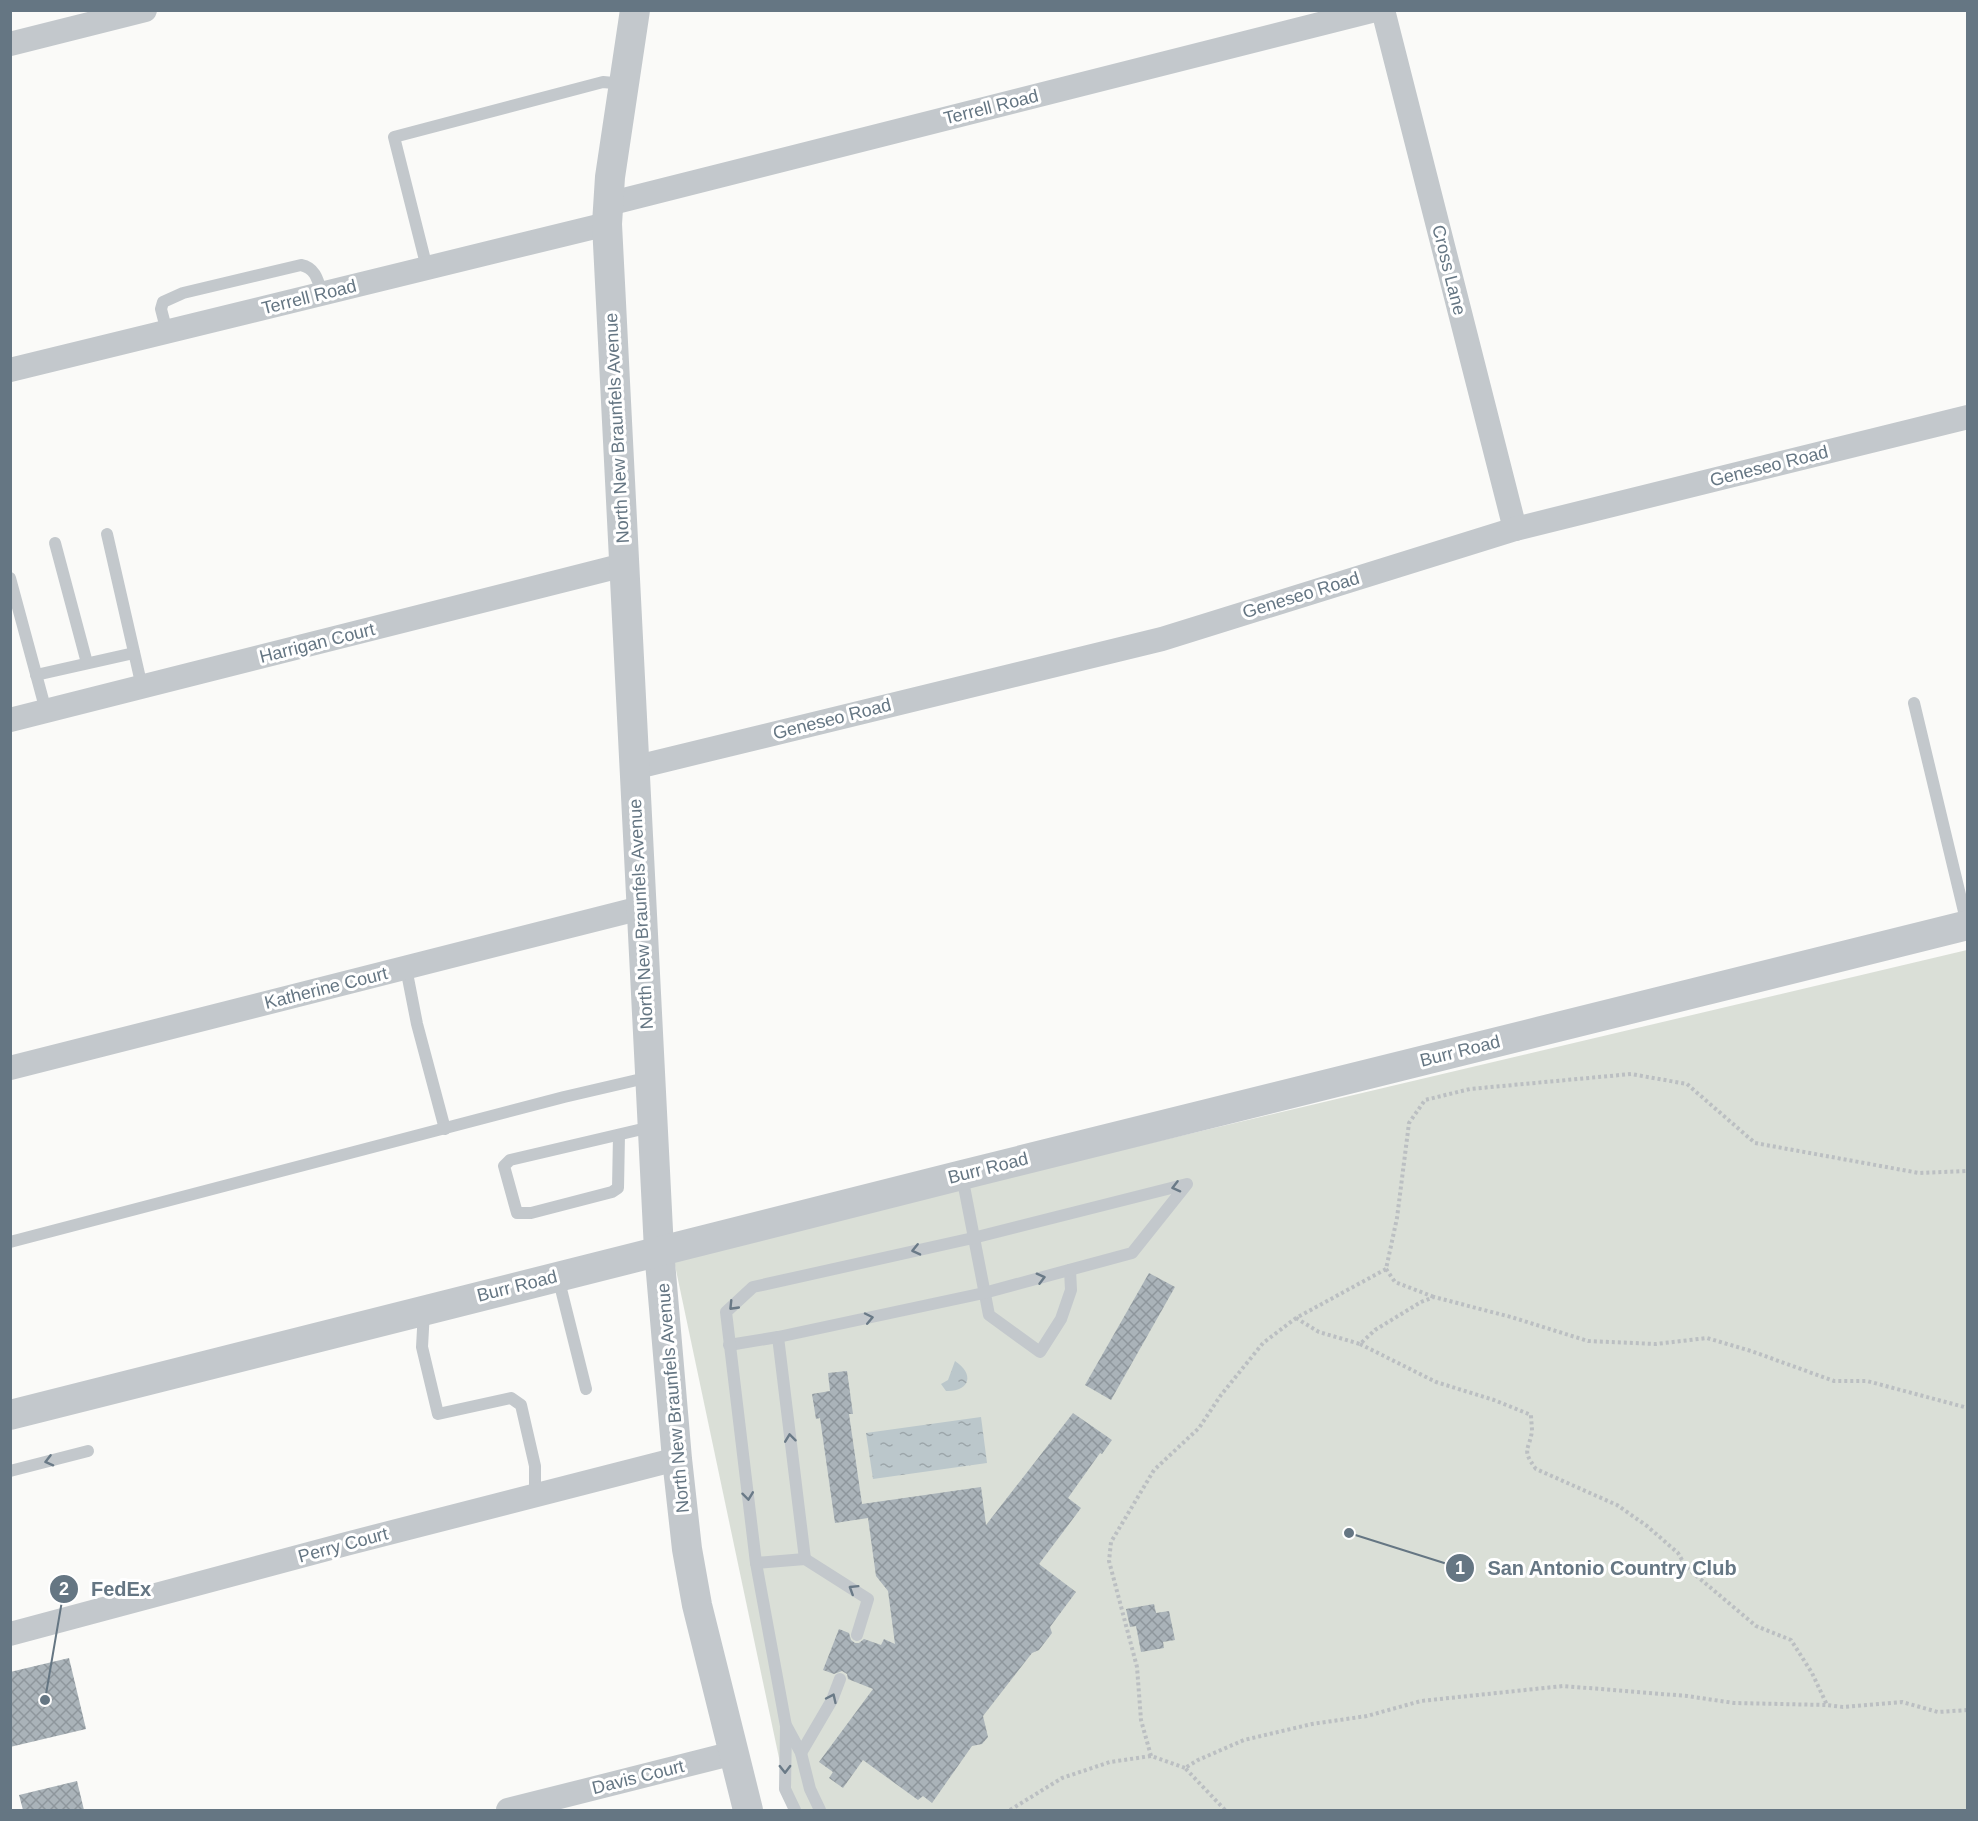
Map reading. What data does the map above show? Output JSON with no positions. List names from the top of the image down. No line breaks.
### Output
{"streets":{"street":["Terrell Road","Cross Lane","North New Braunfels Avenue","Geneseo Road","Harrigan Court","Katherine Court","Burr Road","Perry Court","Davis Court"]},"crossings":[["Terrell Road","North New Braunfels Avenue"],["Cross Lane","Geneseo Road"],["North New Braunfels Avenue","Geneseo Road"],["North New Braunfels Avenue","Harrigan Court"],["North New Braunfels Avenue","Katherine Court"],["North New Braunfels Avenue","Burr Road"],["North New Braunfels Avenue","Perry Court"],["North New Braunfels Avenue","Davis Court"]],"places":["San Antonio Country Club","FedEx"]}
